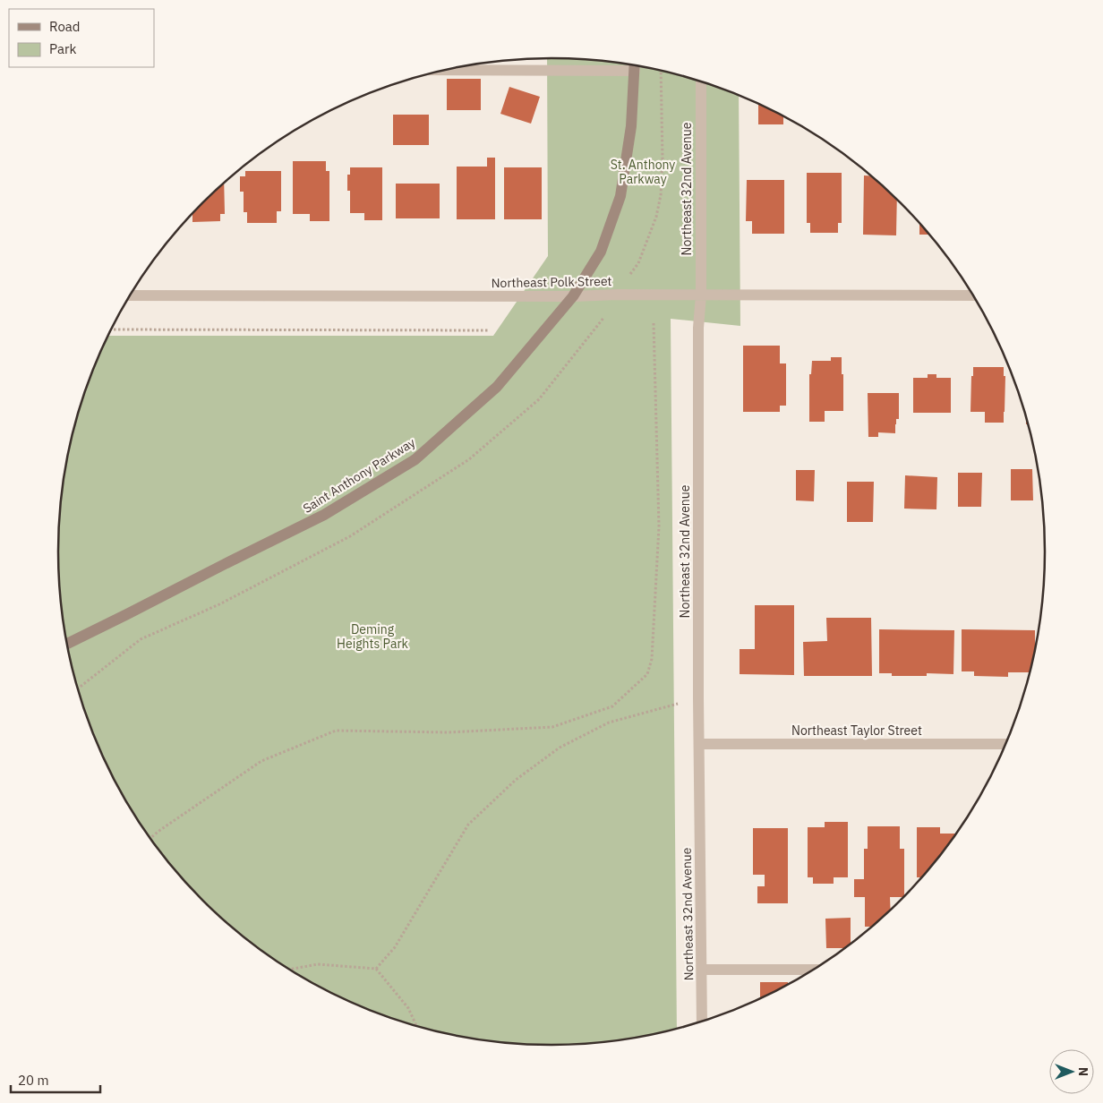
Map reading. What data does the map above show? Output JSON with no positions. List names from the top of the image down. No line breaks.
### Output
{"streets":{"street":["Northeast 32nd Avenue","Northeast Polk Street","Saint Anthony Parkway","Northeast Taylor Street"]},"crossings":[["Northeast 32nd Avenue","Northeast Polk Street"],["Northeast 32nd Avenue","Northeast Taylor Street"],["Northeast Polk Street","Saint Anthony Parkway"]],"parks":["St. Anthony Parkway","Deming Heights Park"],"legend":["Road","Park"],"scale_bar":"20 m","north":"right"}
